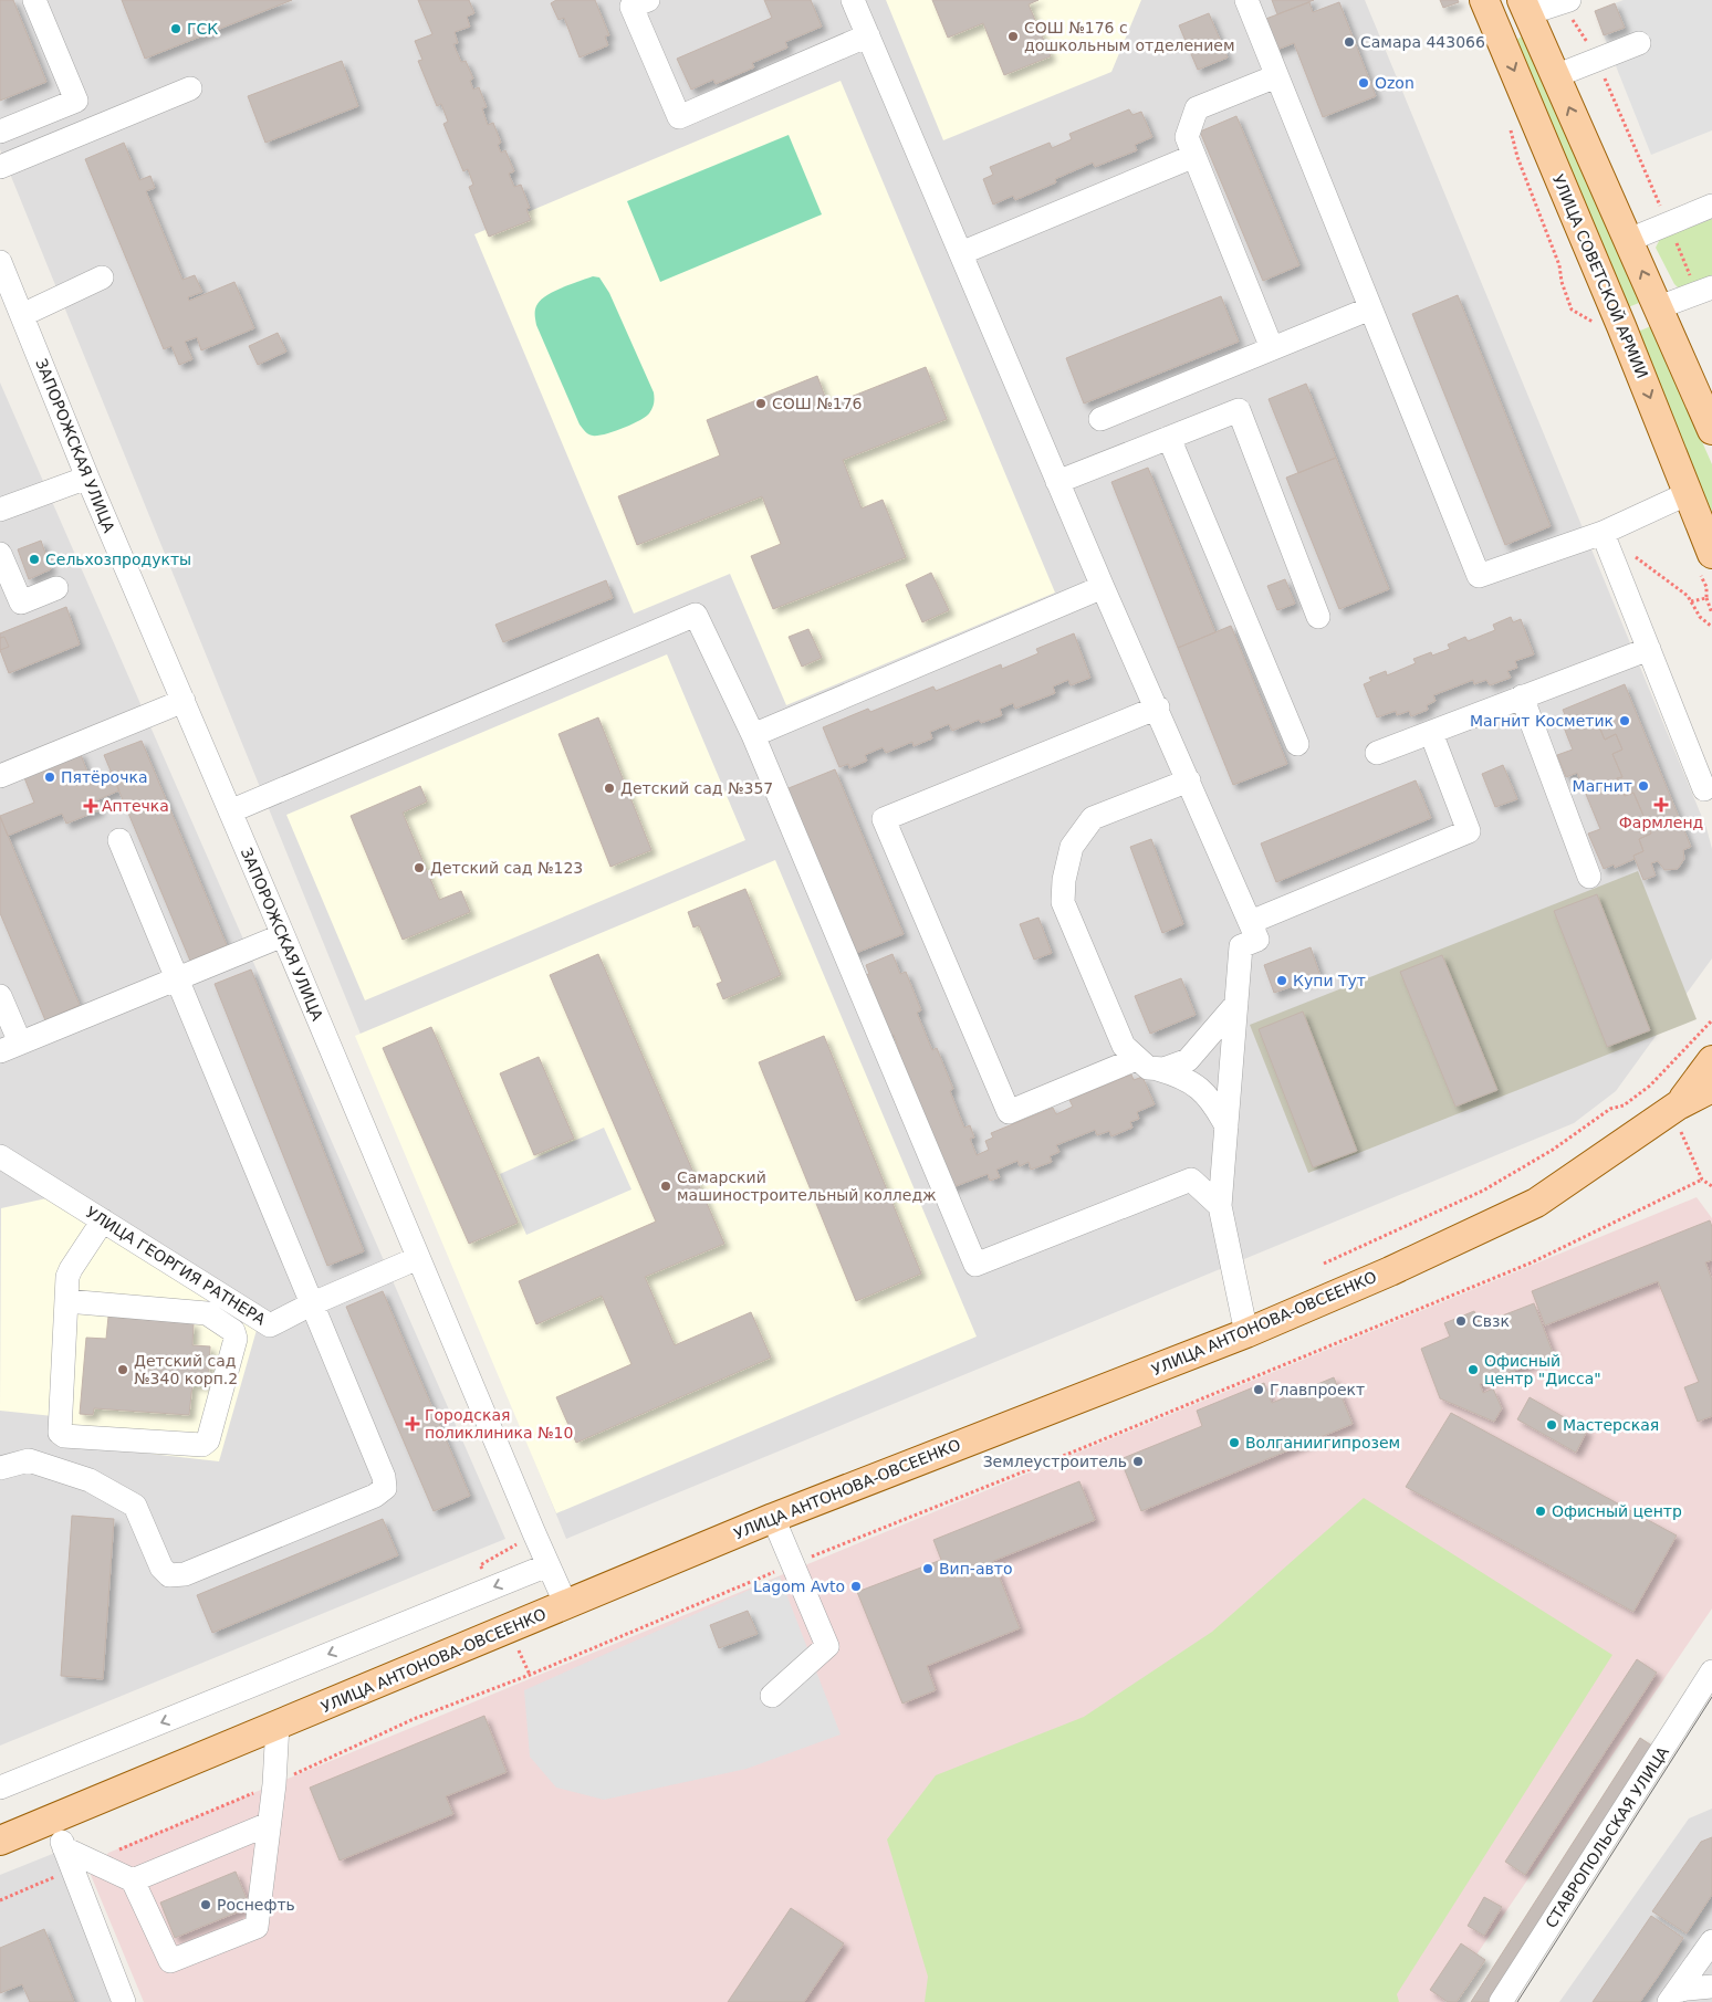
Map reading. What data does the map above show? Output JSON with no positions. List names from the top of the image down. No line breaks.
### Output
{"streets":{"main road":["УЛИЦА СОВЕТСКОЙ АРМИИ","УЛИЦА АНТОНОВА-ОВСЕЕНКО"],"street":["ЗАПОРОЖСКАЯ УЛИЦА","УЛИЦА ГЕОРГИЯ РАТНЕРА","СТАВРОПОЛЬСКАЯ УЛИЦА"]},"crossings":[["ЗАПОРОЖСКАЯ УЛИЦА","УЛИЦА ГЕОРГИЯ РАТНЕРА"],["ЗАПОРОЖСКАЯ УЛИЦА","УЛИЦА АНТОНОВА-ОВСЕЕНКО"]],"places":{"other":["ГСК","СОШ №176 с дошкольным отделением","Самара 443066","Ozon","СОШ №176","Сельхозпродукты","Магнит Косметик","Пятёрочка","Магнит","Детский сад №357","Детский сад №123","Купи Тут","Самарский машиностроительный колледж","Свзк","Детский сад №340 корп.2","Офисный центр \"Дисса\"","Главпроект","Мастерская","Волганиигипрозем","Землеустроитель","Офисный центр","Вип-авто","Lagom Avto","Роснефть"],"health":["Фармленд","Аптечка","Городская поликлиника №10"]}}
